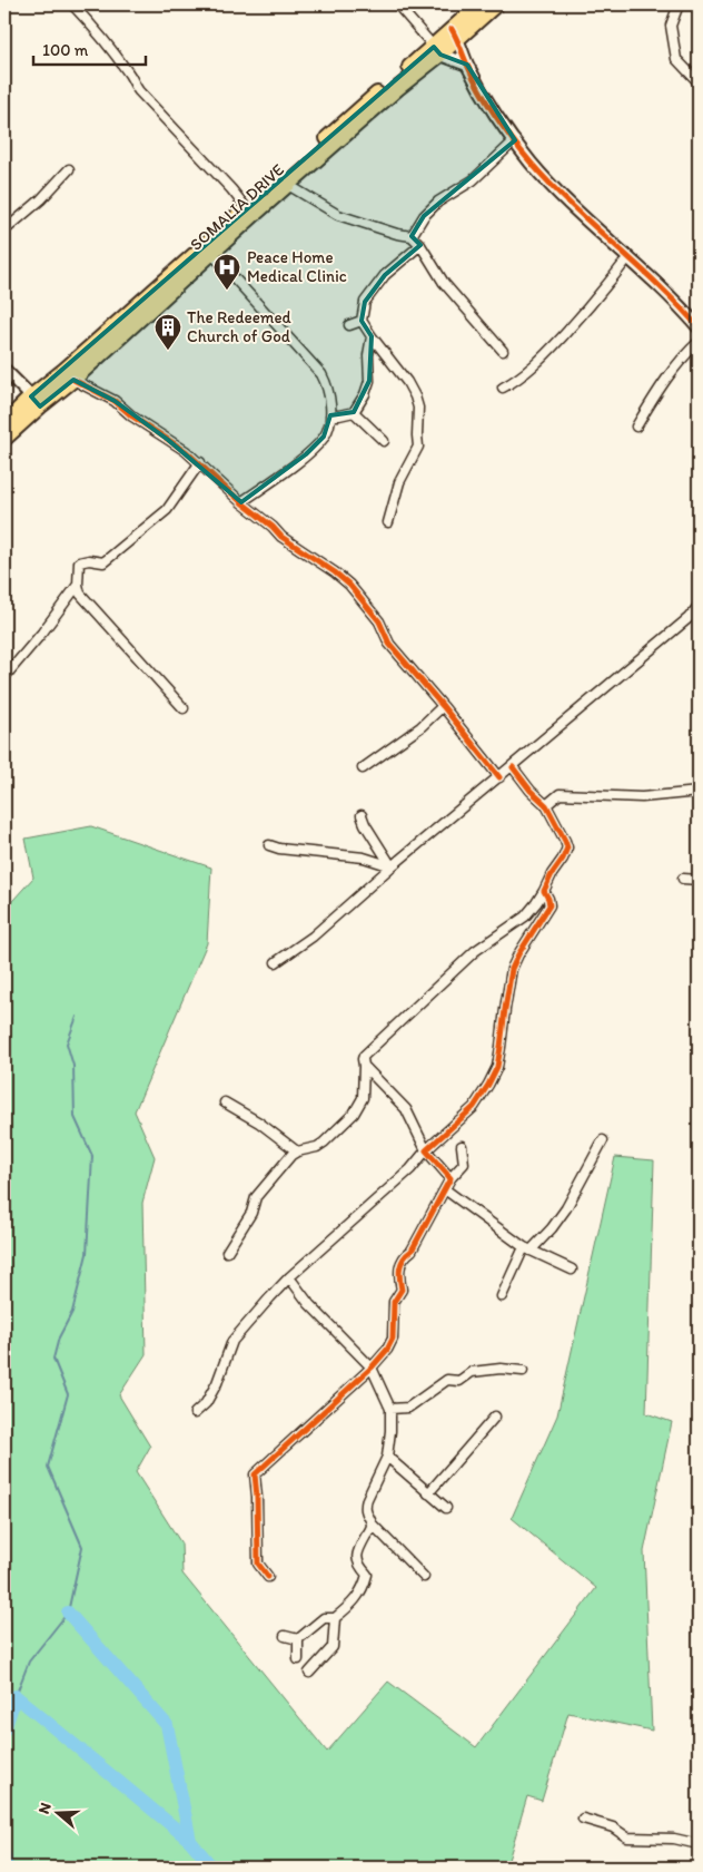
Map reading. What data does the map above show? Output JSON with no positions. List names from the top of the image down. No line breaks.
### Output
{"streets":{"main road":["SOMALIA DRIVE"]},"places":{"hospital":["Peace Home Medical Clinic"],"building":["The Redeemed Church of God"]},"scale_bar":"100 m","north":"left"}
